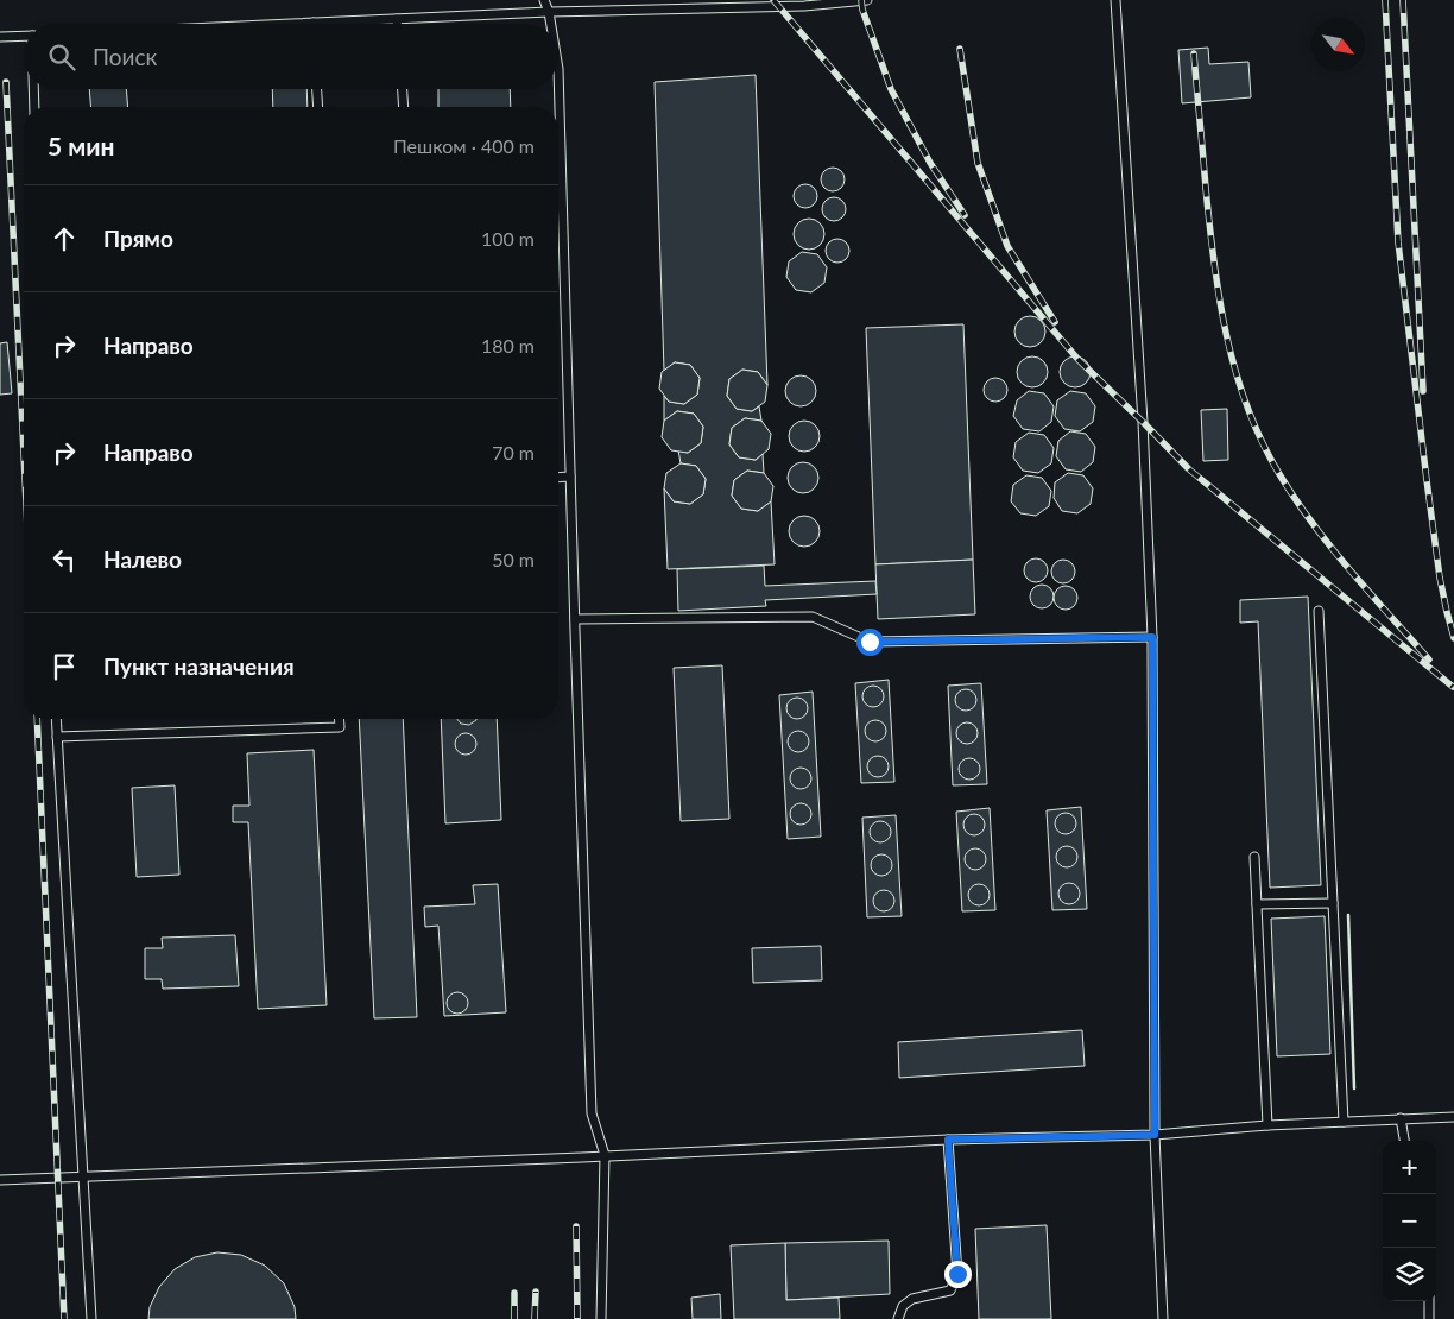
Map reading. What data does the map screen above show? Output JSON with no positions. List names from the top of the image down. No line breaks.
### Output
{"north":"bottom right","page":{"search":"Поиск","heading":["5 мин","Пешком · 400 m"],"list":[["Прямо","100 m"],["Направо","180 m"],["Направо","70 m"],["Налево","50 m"],"Пункт назначения"],"map_buttons":["+","−"]}}
